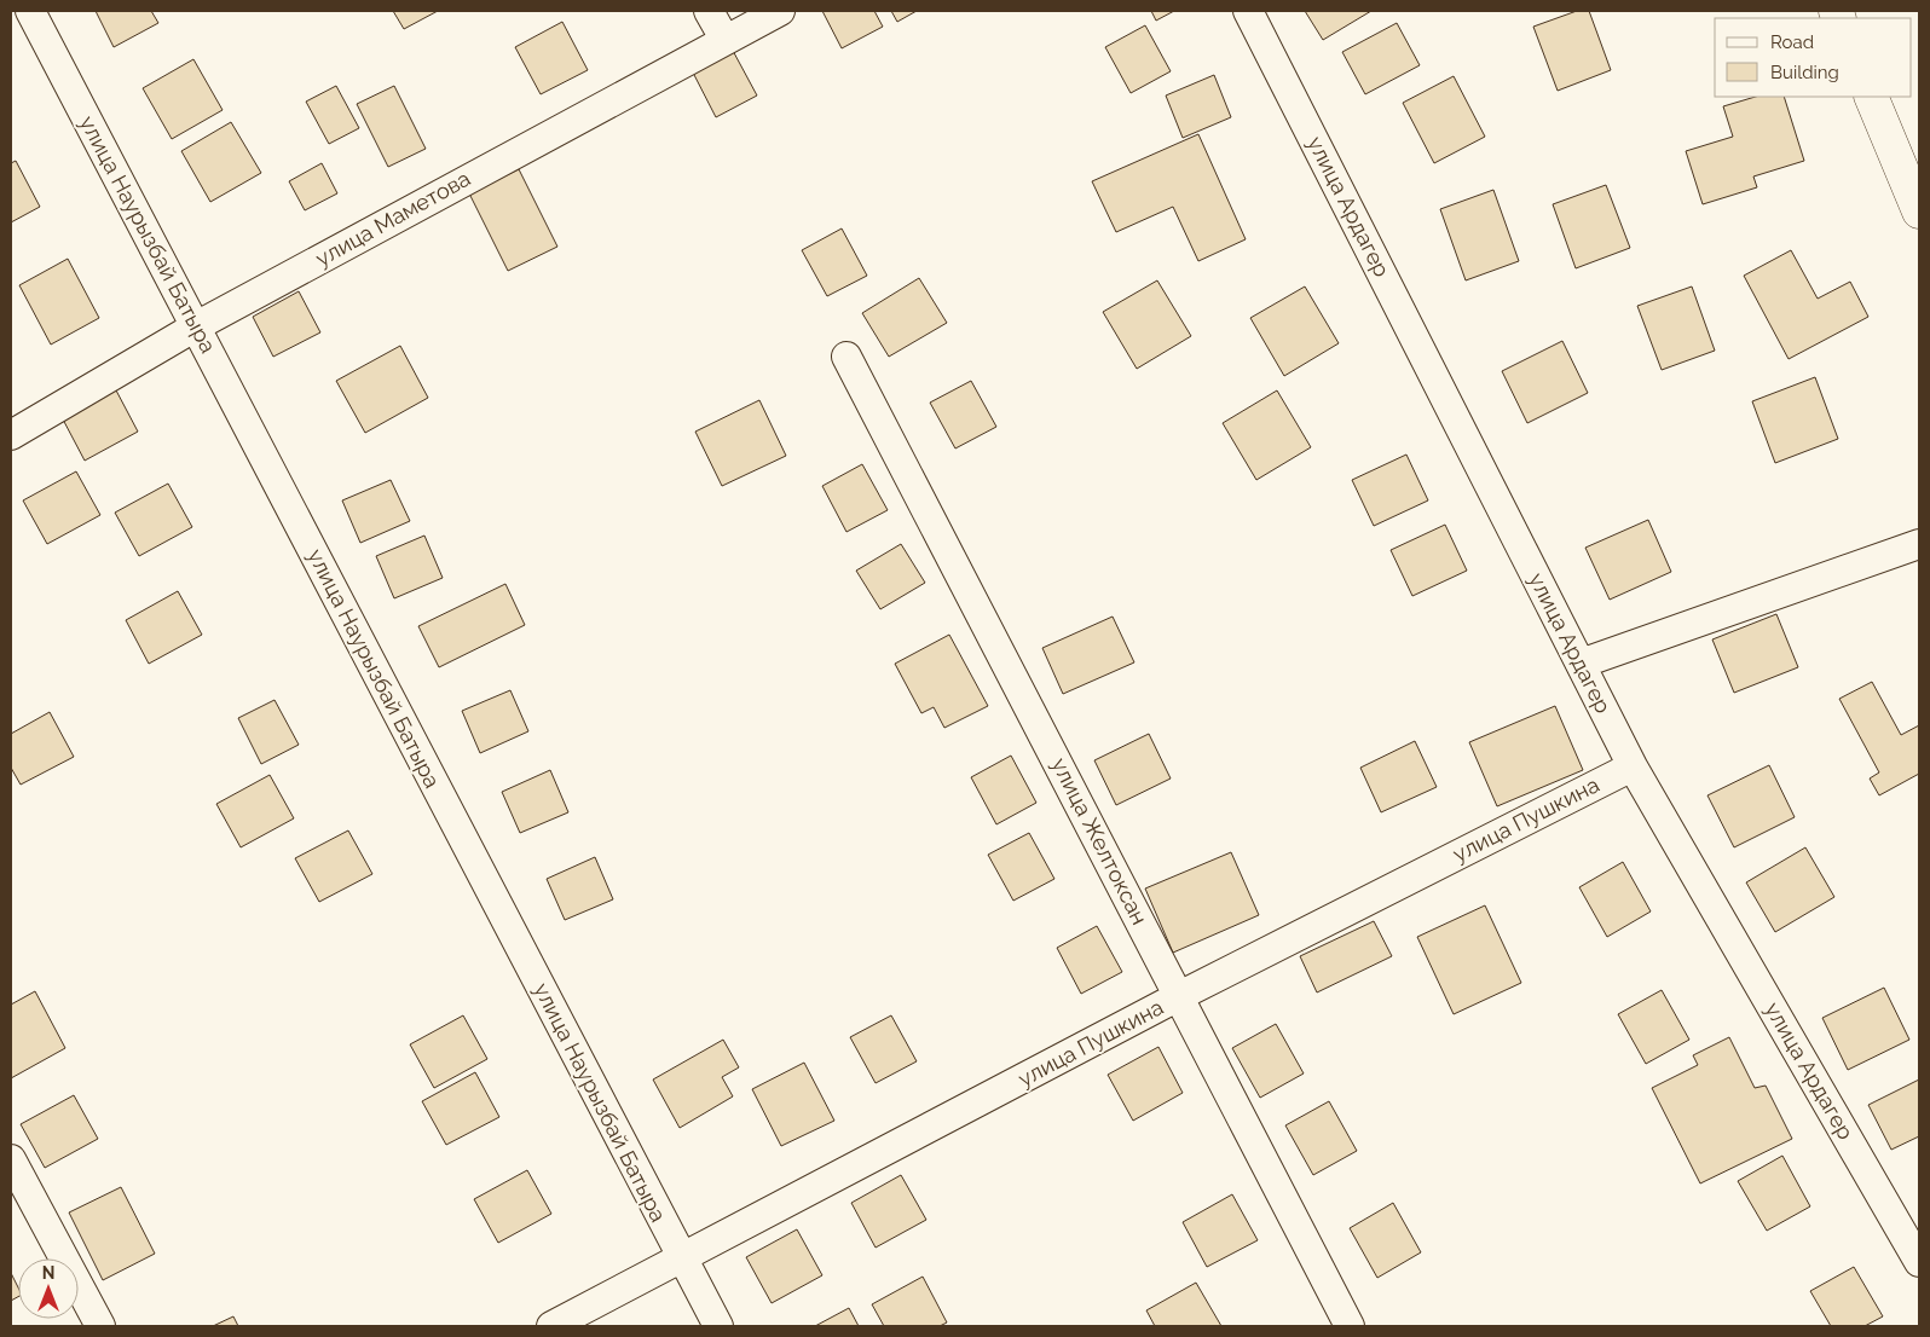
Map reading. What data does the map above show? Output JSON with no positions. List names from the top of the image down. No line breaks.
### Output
{"streets":{"street":["улица Ардагер","улица Маметова","улица Наурызбай Батыра","улица Пушкина","улица Желтоксан"]},"crossings":[["улица Ардагер","улица Пушкина"],["улица Маметова","улица Наурызбай Батыра"],["улица Наурызбай Батыра","улица Пушкина"],["улица Пушкина","улица Желтоксан"]],"legend":["Road","Building"],"north":"top"}
